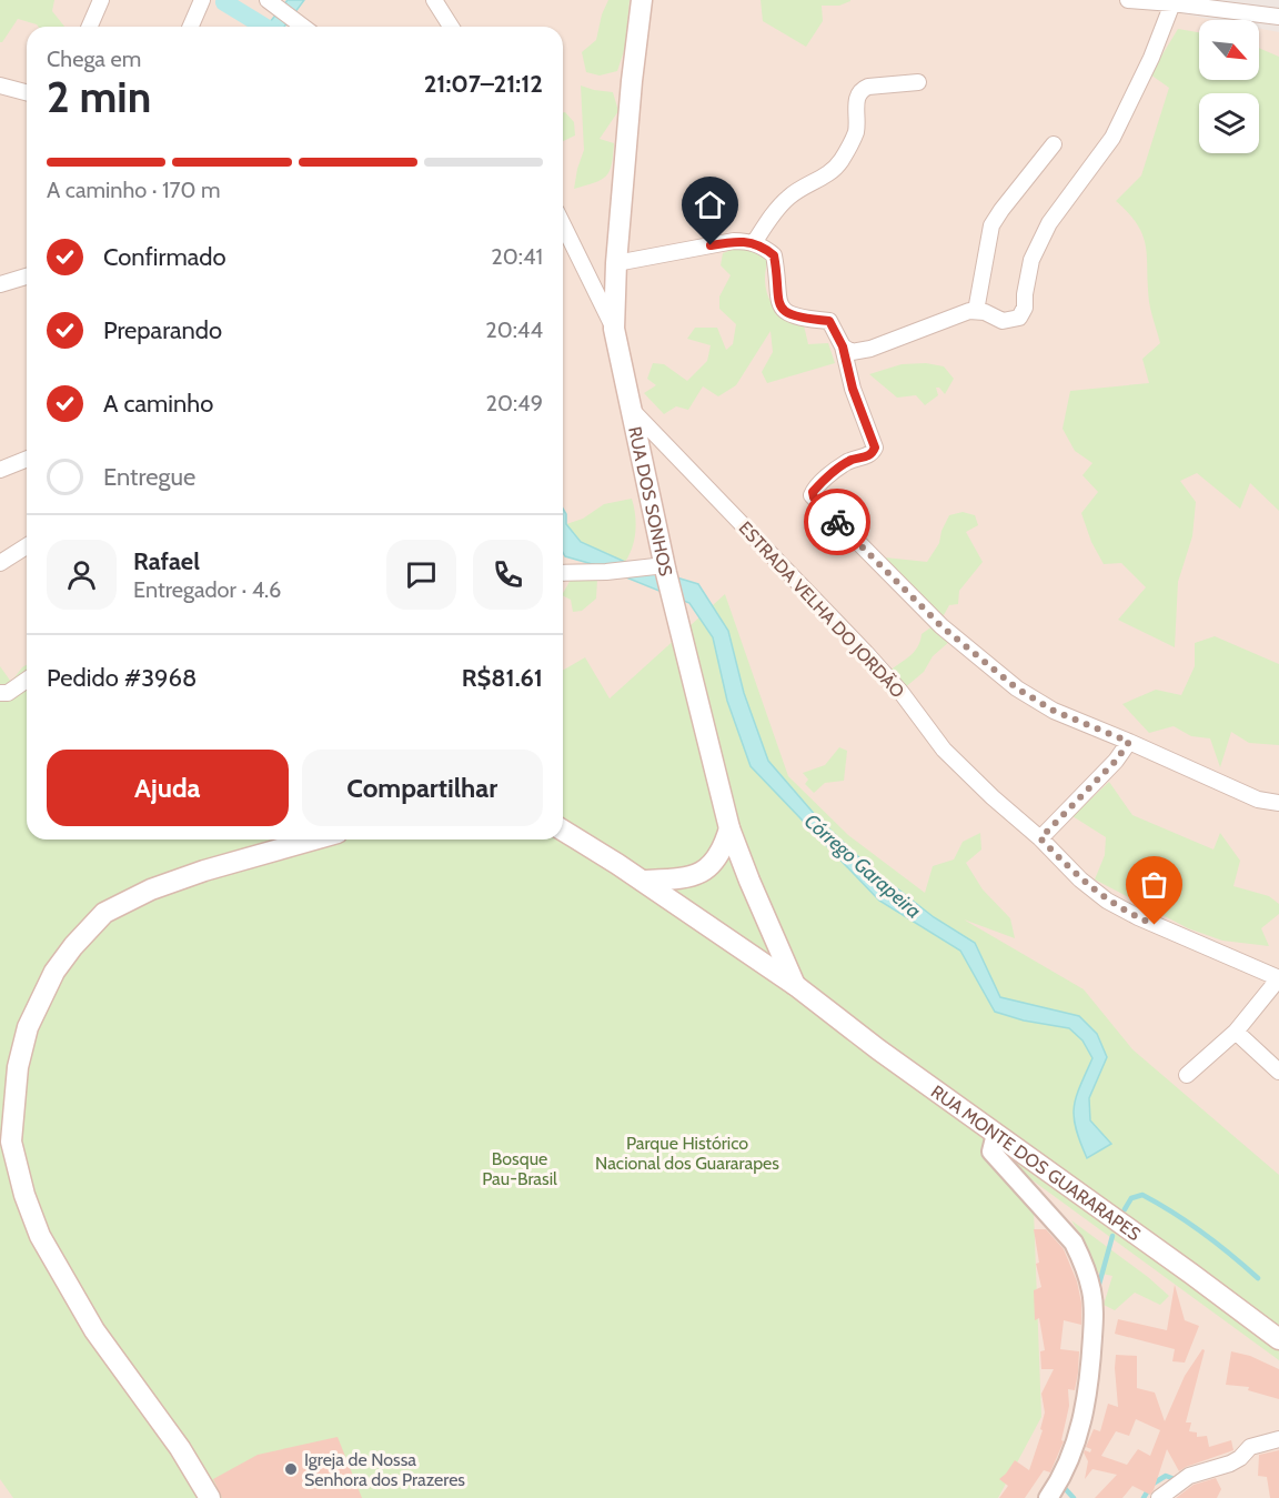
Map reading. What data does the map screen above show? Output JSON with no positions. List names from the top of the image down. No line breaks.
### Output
{"streets":{"main road":["RUA DOS SONHOS","RUA MONTE DOS GUARARAPES"],"street":["ESTRADA VELHA DO JORDÃO"]},"crossings":[["RUA DOS SONHOS","ESTRADA VELHA DO JORDÃO"],["RUA DOS SONHOS","RUA MONTE DOS GUARARAPES"]],"water":["Córrego Garapeira"],"parks":["Parque Histórico Nacional dos Guararapes","Bosque Pau-Brasil"],"places":["Igreja de Nossa Senhora dos Prazeres"],"north":"bottom right","page":{"heading":["2 min","Chega em","21:07–21:12"],"panel":["Rafael","Entregador · 4.6","Pedido #3968","R$81.61"],"bar":"A caminho · 170 m","list":[["Confirmado","20:41"],["Preparando","20:44"],["A caminho","20:49"],"Entregue"],"buttons":["Ajuda","Compartilhar"]}}
